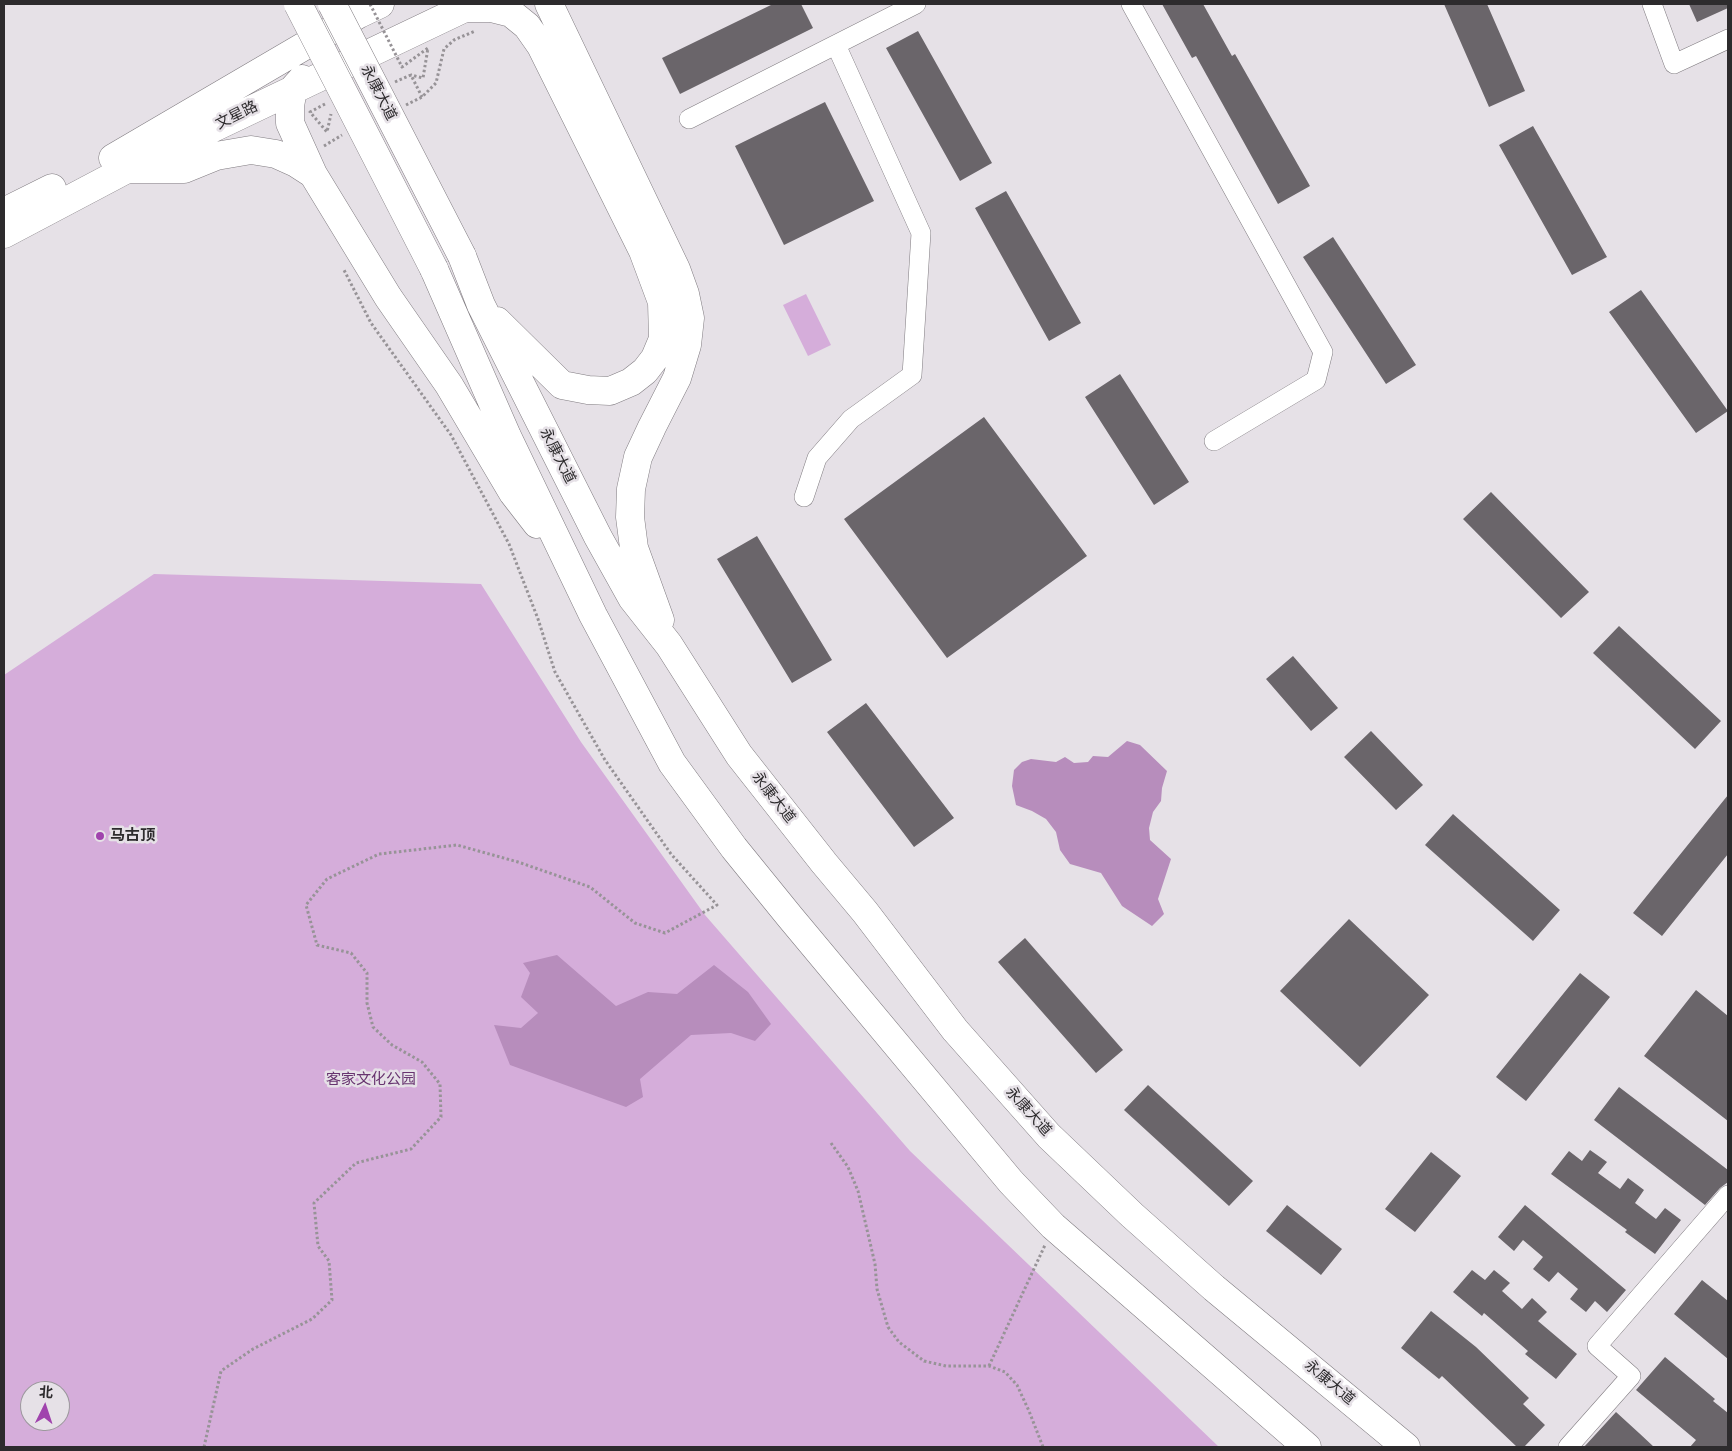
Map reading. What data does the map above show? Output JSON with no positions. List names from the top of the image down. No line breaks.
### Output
{"streets":{"street":["永康大道","文星路"]},"parks":["客家文化公园"],"places":["马古顶"],"north":"top"}
